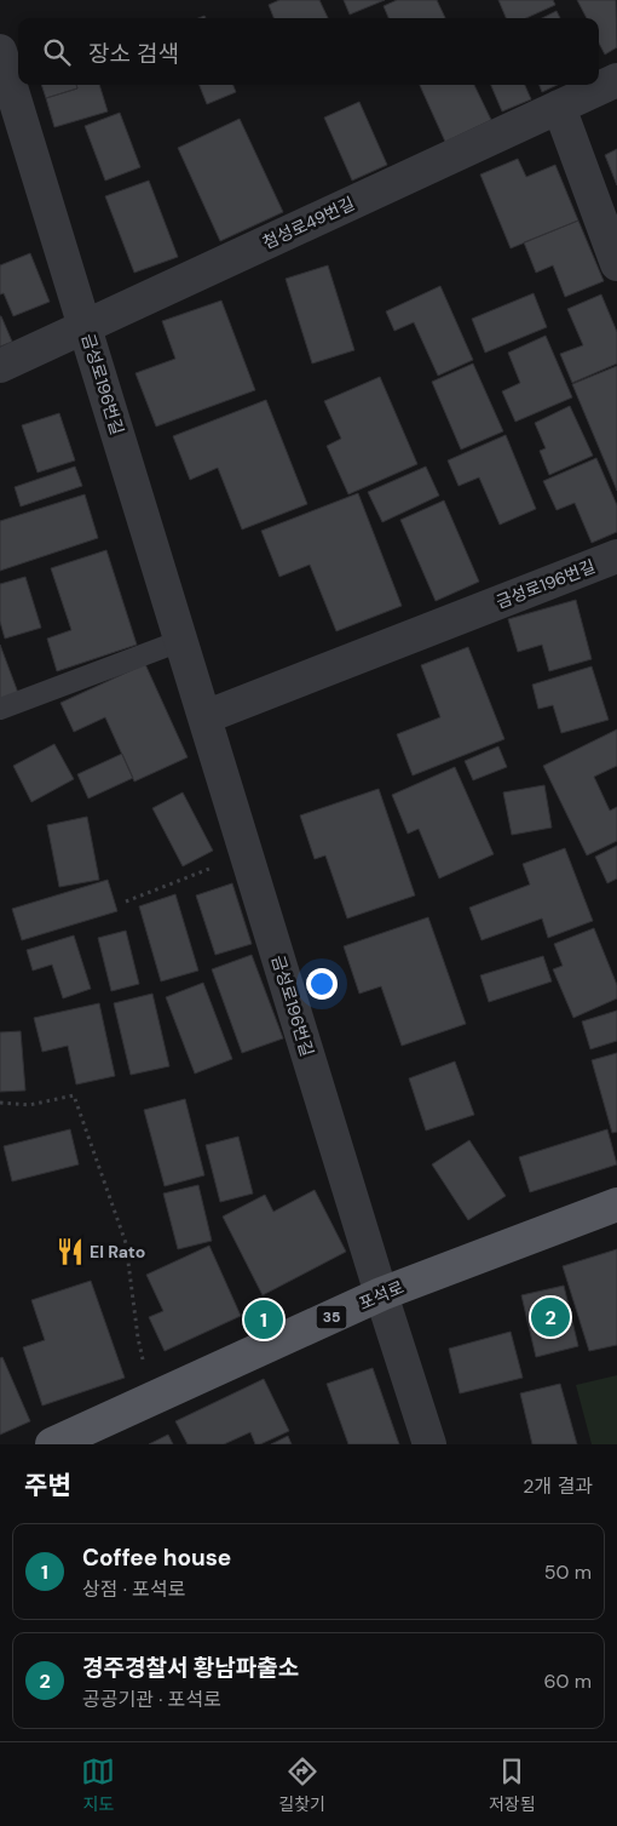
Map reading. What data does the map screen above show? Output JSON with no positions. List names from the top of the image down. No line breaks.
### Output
{"streets":{"main road":["포석로","35"],"street":["첨성로49번길","금성로196번길"]},"crossings":[["첨성로49번길","금성로196번길"],["금성로196번길","포석로"]],"places":{"restaurant":["El Rato"]},"page":{"search":"장소 검색","pins":["2","1"],"heading":["주변","2개 결과"],"list":[{"mark":"1","name":"Coffee house","note":"상점 · 포석로","value":"50 m"},{"mark":"2","name":"경주경찰서 황남파출소","note":"공공기관 · 포석로","value":"60 m"}],"nav":["지도","길찾기","저장됨"]}}
